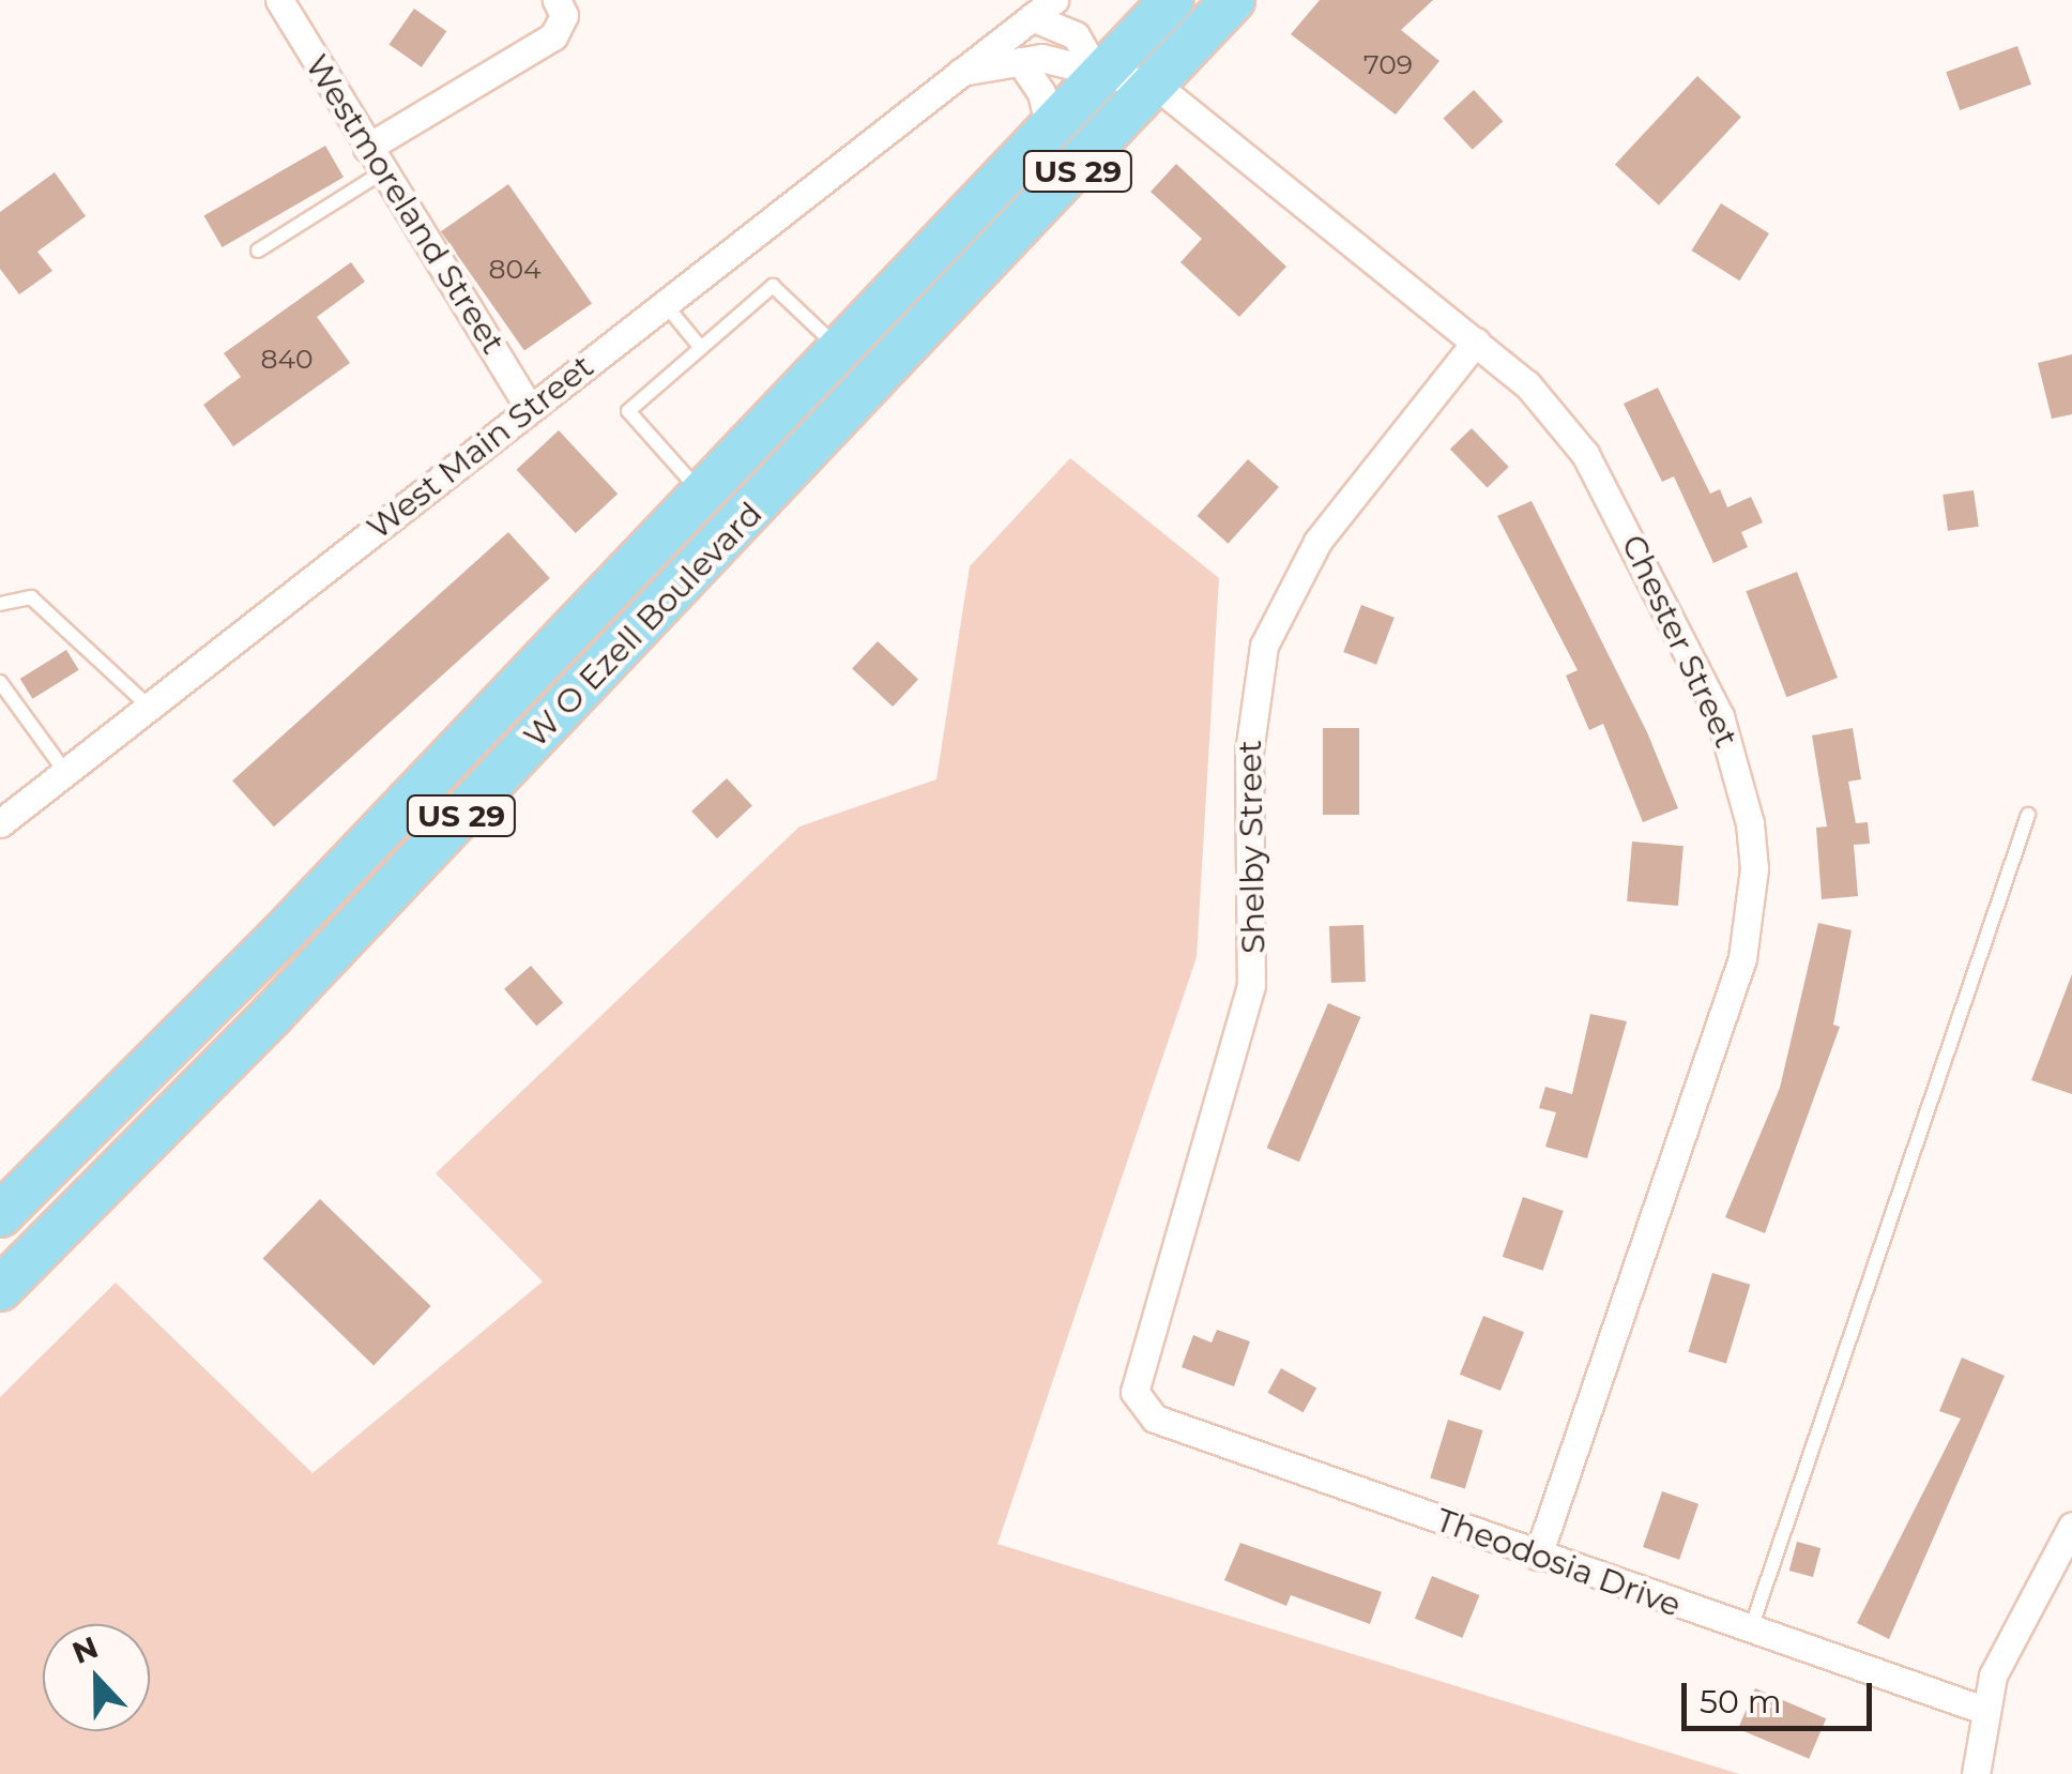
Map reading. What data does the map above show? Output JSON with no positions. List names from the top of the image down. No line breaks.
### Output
{"streets":{"main road":["US 29","W O Ezell Boulevard"],"street":["Westmoreland Street","West Main Street","Chester Street","Shelby Street","Theodosia Drive"]},"crossings":[["Westmoreland Street","West Main Street"],["West Main Street","W O Ezell Boulevard"],["W O Ezell Boulevard","Chester Street"],["Chester Street","Shelby Street"],["Chester Street","Theodosia Drive"],["Shelby Street","Theodosia Drive"]],"house_numbers":["709","804","840"],"scale_bar":"50 m","north":"top"}
